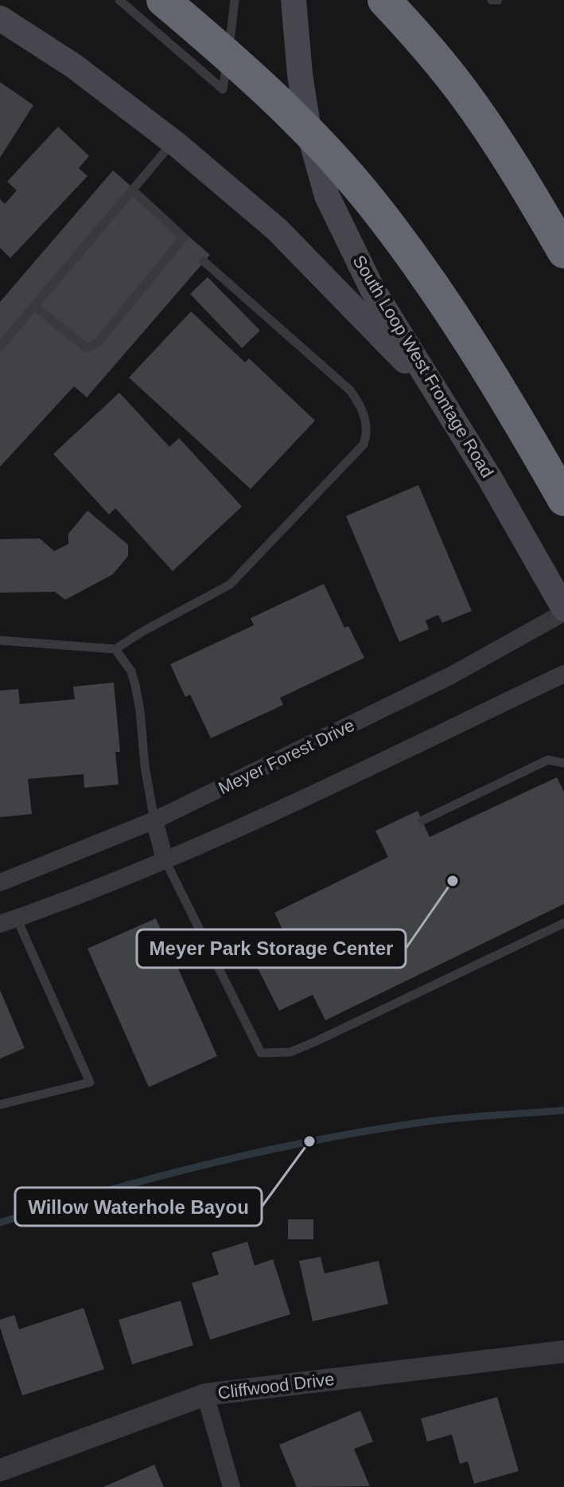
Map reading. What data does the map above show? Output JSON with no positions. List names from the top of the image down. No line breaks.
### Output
{"streets":{"main road":["South Loop West Frontage Road"],"street":["Meyer Forest Drive","Cliffwood Drive"]},"crossings":[["South Loop West Frontage Road","Meyer Forest Drive"]],"places":["Meyer Park Storage Center","Willow Waterhole Bayou"]}
